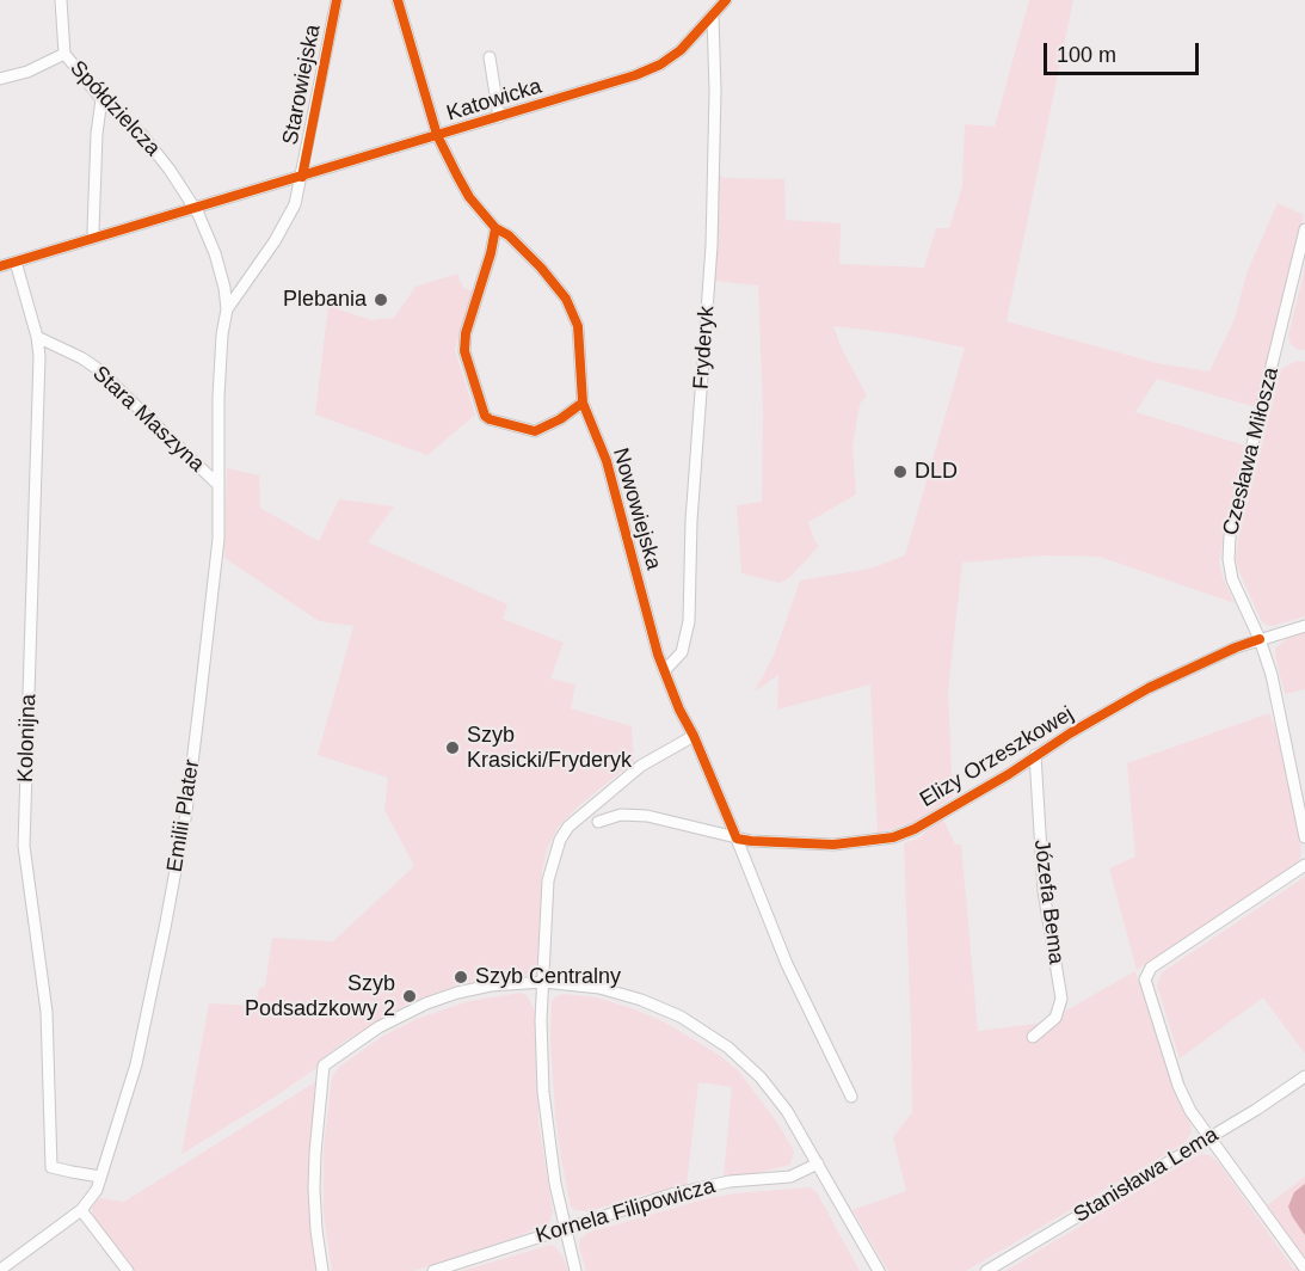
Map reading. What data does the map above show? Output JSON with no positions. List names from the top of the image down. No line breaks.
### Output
{"streets":{"street":["Starowiejska","Katowicka","Spółdzielcza","Fryderyk","Stara Maszyna","Czesława Miłosza","Nowowiejska","Kolonijna","Elizy Orzeszkowej","Emilii Plater","Józefa Bema","Stanisława Lema","Kornela Filipowicza"]},"crossings":[["Starowiejska","Katowicka"],["Starowiejska","Emilii Plater"],["Katowicka","Spółdzielcza"],["Katowicka","Fryderyk"],["Katowicka","Nowowiejska"],["Katowicka","Kolonijna"],["Katowicka","Emilii Plater"],["Spółdzielcza","Emilii Plater"],["Fryderyk","Nowowiejska"],["Stara Maszyna","Kolonijna"],["Stara Maszyna","Emilii Plater"],["Czesława Miłosza","Elizy Orzeszkowej"],["Nowowiejska","Elizy Orzeszkowej"],["Kolonijna","Emilii Plater"],["Elizy Orzeszkowej","Józefa Bema"]],"places":["Plebania","DLD","Szyb Krasicki/Fryderyk","Szyb Centralny","Szyb Podsadzkowy 2"],"scale_bar":"100 m"}
